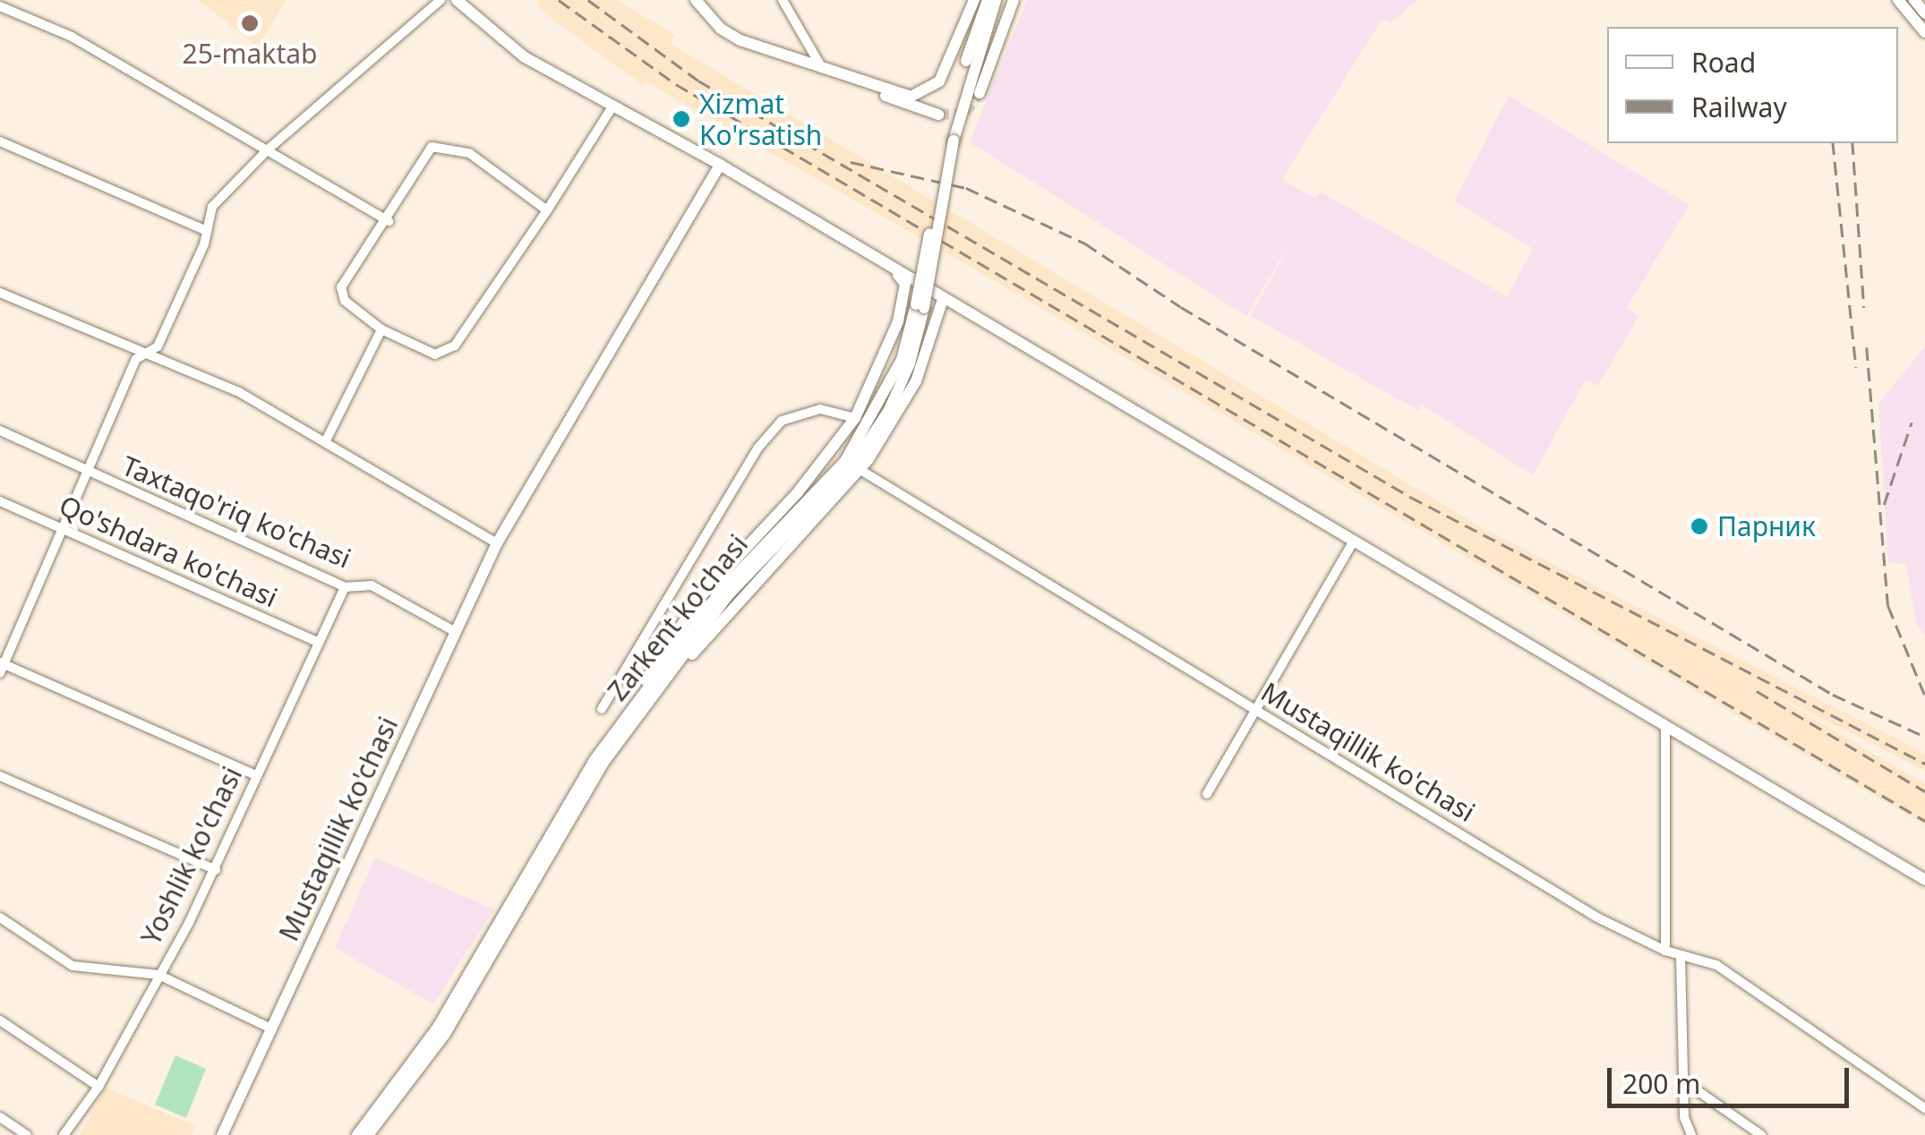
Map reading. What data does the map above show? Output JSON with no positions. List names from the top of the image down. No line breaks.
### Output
{"streets":{"main road":["Zarkent ko'chasi","Mustaqillik ko'chasi"],"street":["Taxtaqo'riq ko'chasi","Qo'shdara ko'chasi","Yoshlik ko'chasi"]},"crossings":[["Taxtaqo'riq ko'chasi","Mustaqillik ko'chasi"],["Taxtaqo'riq ko'chasi","Yoshlik ko'chasi"],["Qo'shdara ko'chasi","Yoshlik ko'chasi"]],"places":["25-maktab","Xizmat Ko'rsatish","Парник"],"legend":["Road","Railway"],"scale_bar":"200 m"}
